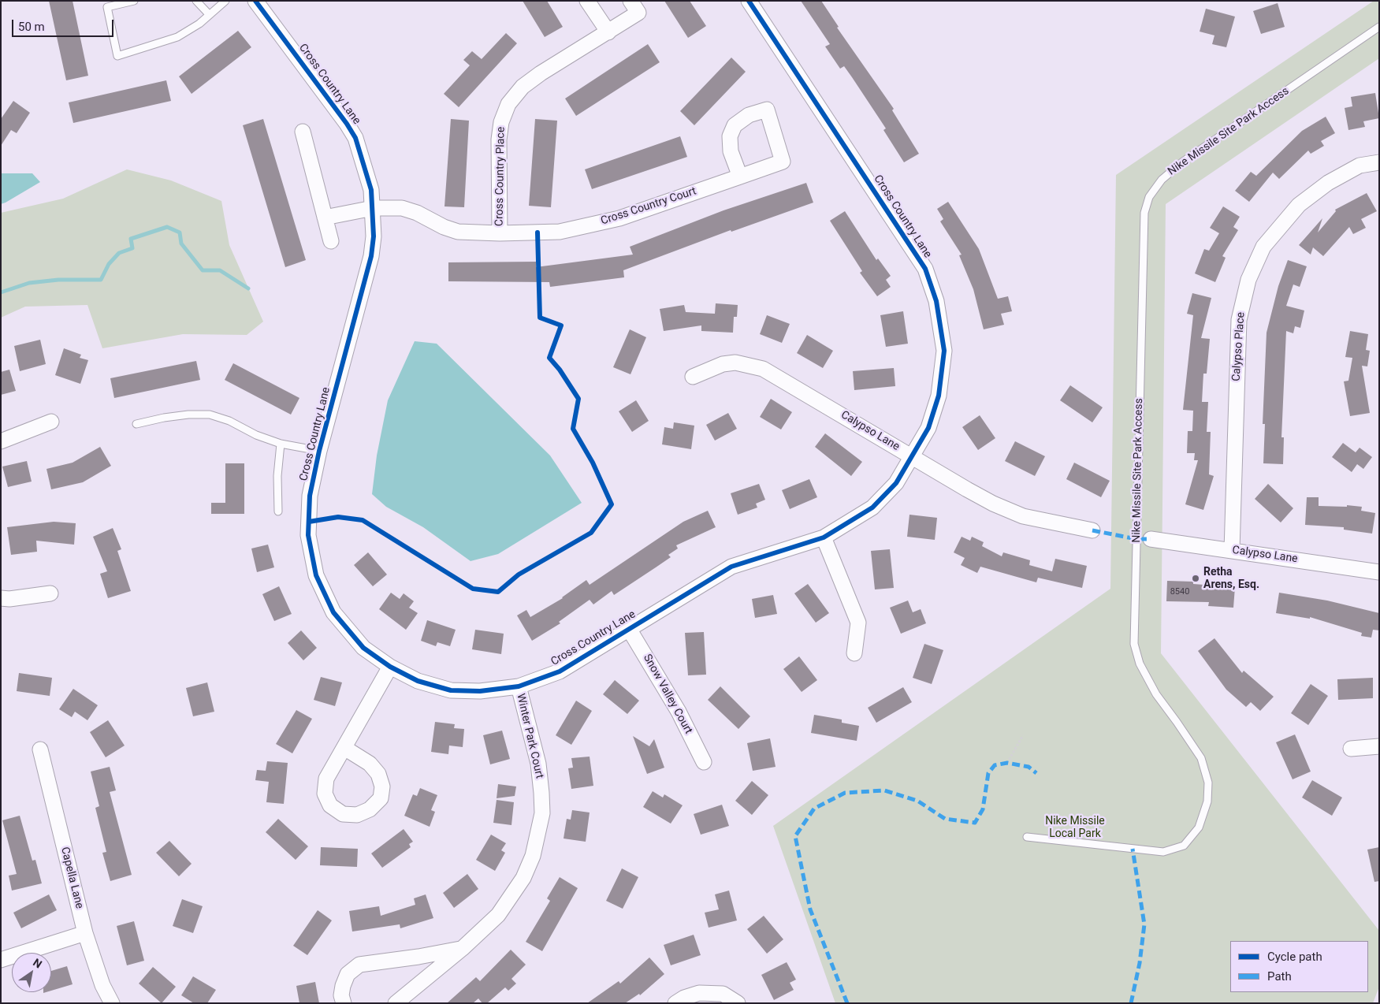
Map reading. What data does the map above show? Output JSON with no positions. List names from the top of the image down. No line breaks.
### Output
{"streets":{"street":["Cross Country Lane","Cross Country Place","Cross Country Court","Calypso Place","Calypso Lane","Snow Valley Court","Winter Park Court","Capella Lane"],"lane":["Nike Missile Site Park Access"]},"crossings":[["Cross Country Lane","Cross Country Court"],["Cross Country Lane","Calypso Lane"],["Cross Country Lane","Snow Valley Court"],["Cross Country Lane","Winter Park Court"],["Cross Country Place","Cross Country Court"],["Calypso Place","Calypso Lane"]],"parks":["Nike Missile Local Park"],"places":["Retha Arens, Esq."],"house_numbers":["8540"],"legend":["Cycle path","Path"],"scale_bar":"50 m","north":"top right"}
